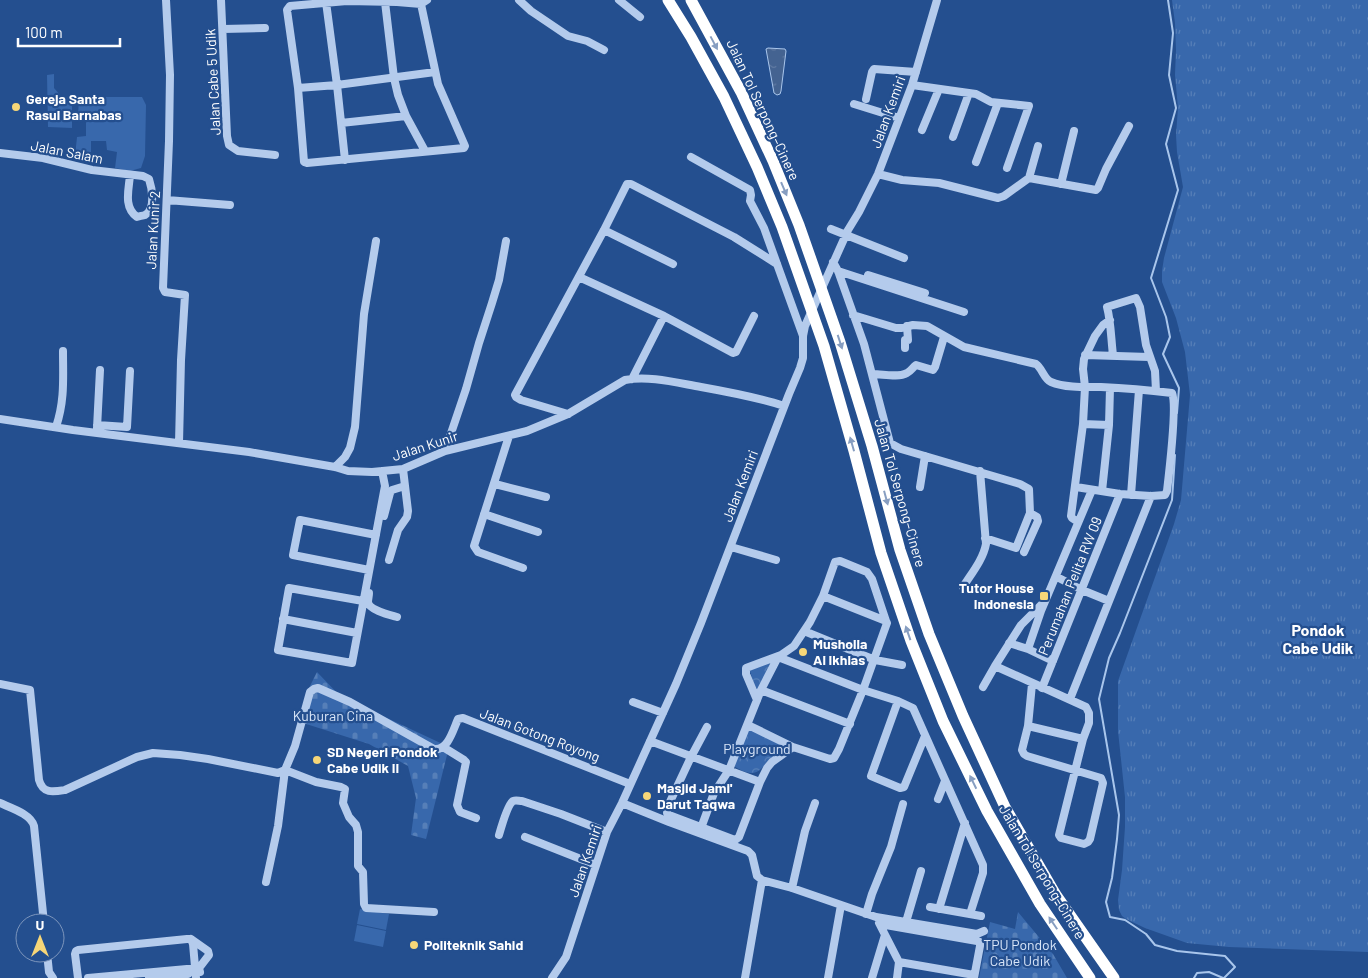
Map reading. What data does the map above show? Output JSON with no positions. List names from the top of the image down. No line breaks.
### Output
{"streets":{"highway":["Jalan Tol Serpong–Cinere"],"street":["Jalan Cabe 5 Udik","Jalan Kemiri","Jalan Salam","Jalan Kunir 2","Jalan Kunir","Perumahan Pelita RW 09","Jalan Gotong Royong"]},"crossings":[["Jalan Kemiri","Jalan Kunir"],["Jalan Kemiri","Jalan Gotong Royong"],["Jalan Kunir 2","Jalan Kunir"]],"districts":["Pondok Cabe Udik"],"parks":["Kuburan Cina","Playground","TPU Pondok Cabe Udik"],"places":{"other":["Gereja Santa Rasul Barnabas","Musholla Al Ikhlas","SD Negeri Pondok Cabe Udik II","Masjid Jami' Darut Taqwa","Politeknik Sahid"],"transit":["Tutor House Indonesia"]},"scale_bar":"100 m","north":"top"}
